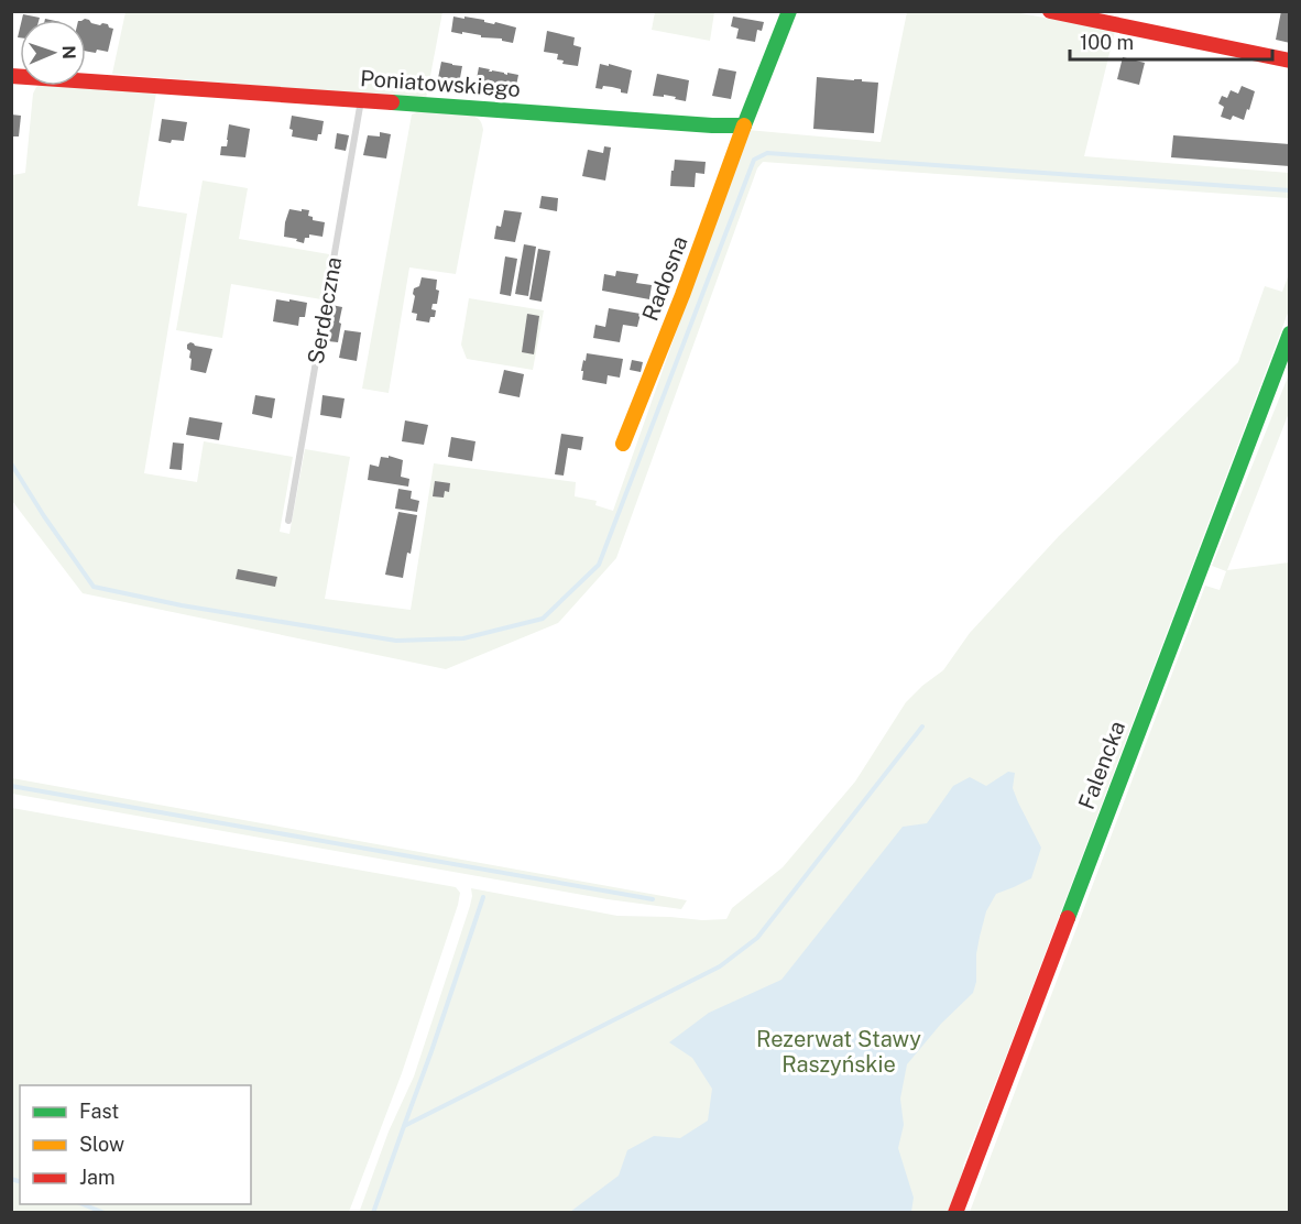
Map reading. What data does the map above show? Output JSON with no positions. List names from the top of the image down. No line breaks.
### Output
{"streets":{"street":["Poniatowskiego","Radosna","Falencka"],"lane":["Serdeczna"]},"crossings":[["Poniatowskiego","Radosna"],["Poniatowskiego","Serdeczna"]],"parks":["Rezerwat Stawy Raszyńskie"],"legend":["Fast","Slow","Jam"],"scale_bar":"100 m","north":"right"}
